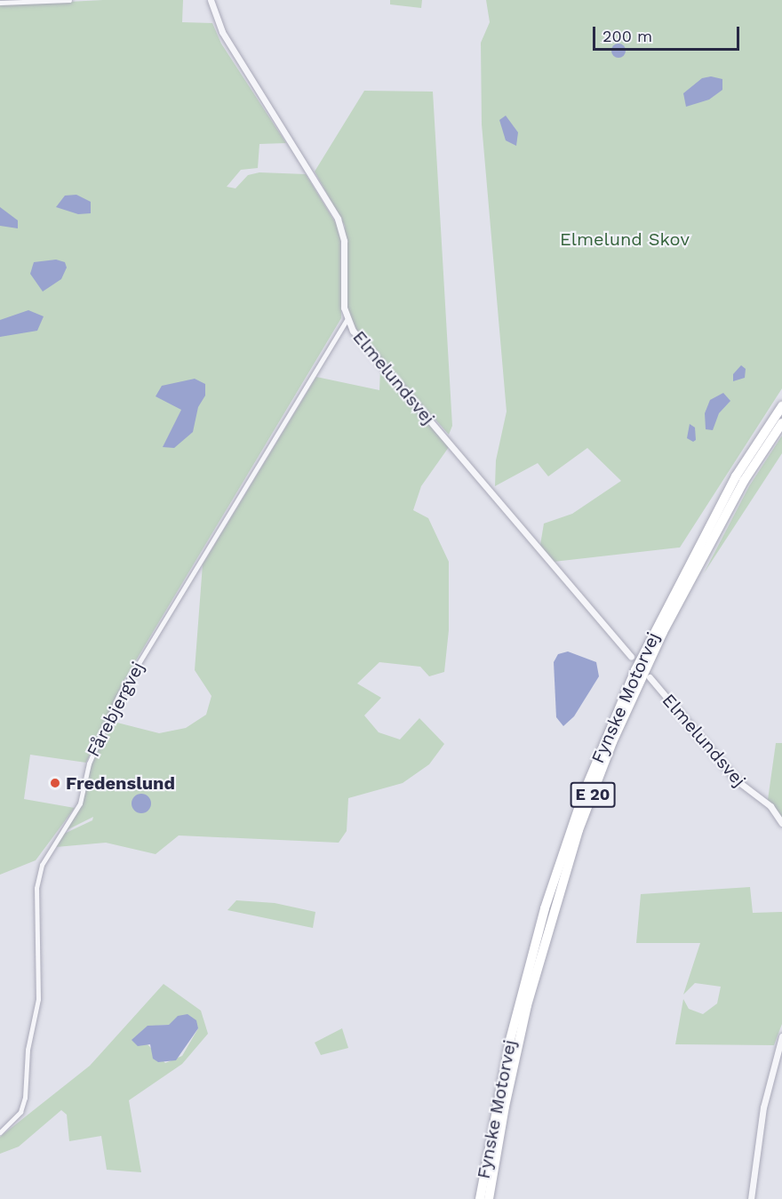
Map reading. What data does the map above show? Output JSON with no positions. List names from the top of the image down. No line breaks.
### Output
{"streets":{"highway":["Fynske Motorvej","E 20"],"street":["Elmelundsvej","Fårebjergvej"]},"crossings":[["Elmelundsvej","Fårebjergvej"]],"parks":["Elmelund Skov"],"places":["Fredenslund"],"scale_bar":"200 m"}
